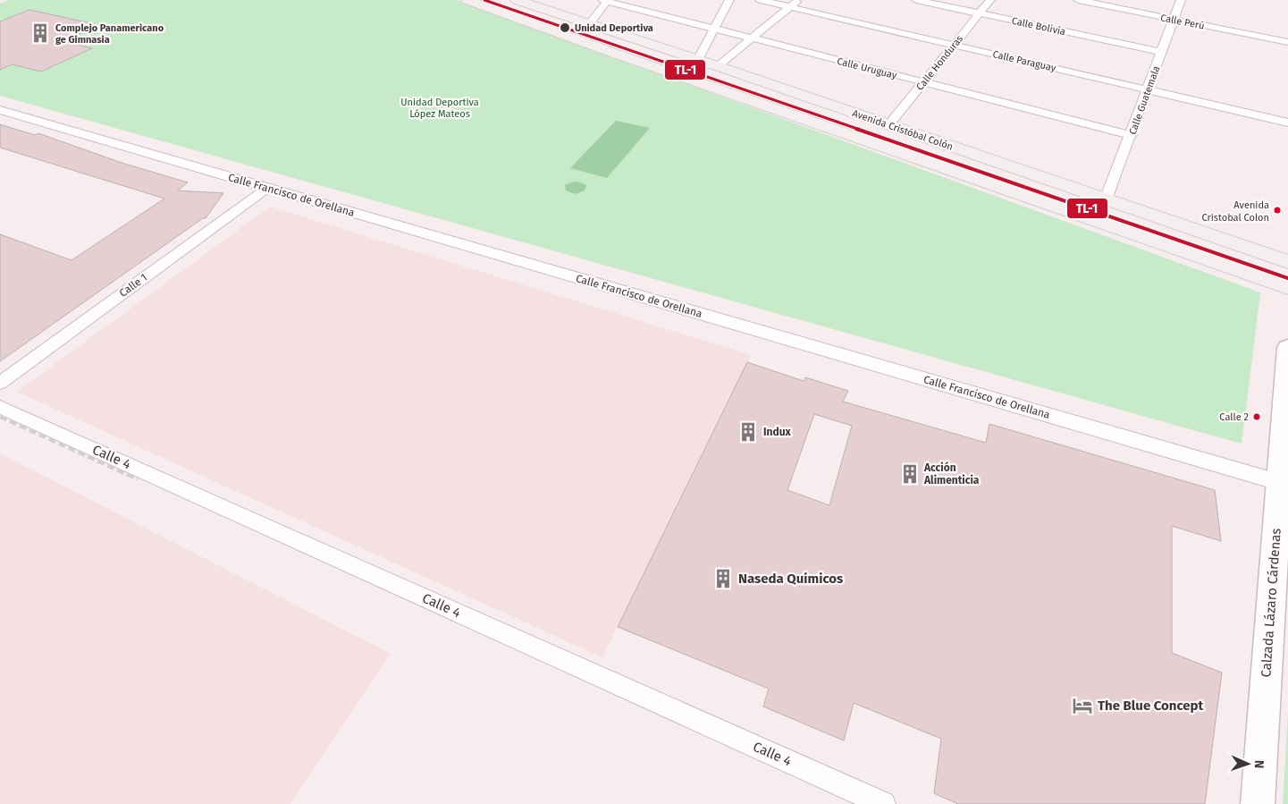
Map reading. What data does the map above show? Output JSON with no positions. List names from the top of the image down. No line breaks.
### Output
{"streets":{"main road":["Avenida Cristóbal Colón","Calzada Lázaro Cárdenas"],"street":["Calle Perú","Calle Bolivia","Calle Paraguay","Calle Honduras","Calle Uruguay","Calle Guatemala","Calle Francisco de Orellana","Calle 1","Calle 4"]},"crossings":[["Calle Perú","Calle Guatemala"],["Calle Bolivia","Calle Honduras"],["Calle Bolivia","Calle Guatemala"],["Calle Paraguay","Calle Honduras"],["Calle Paraguay","Calle Guatemala"],["Calle Honduras","Calle Uruguay"],["Calle Honduras","Avenida Cristóbal Colón"],["Calle Uruguay","Calle Guatemala"],["Calle Guatemala","Avenida Cristóbal Colón"],["Calle Francisco de Orellana","Calle 1"],["Calle Francisco de Orellana","Calzada Lázaro Cárdenas"]],"parks":["Unidad Deportiva López Mateos"],"places":{"other":["Unidad Deportiva","Avenida Cristobal Colon","Calle 2"],"building":["Complejo Panamericano ge Gimnasia","Indux","Acción Alimenticia","Naseda Quimicos"],"hotel":["The Blue Concept"]},"lines":["transit line TL-1"],"north":"right"}
